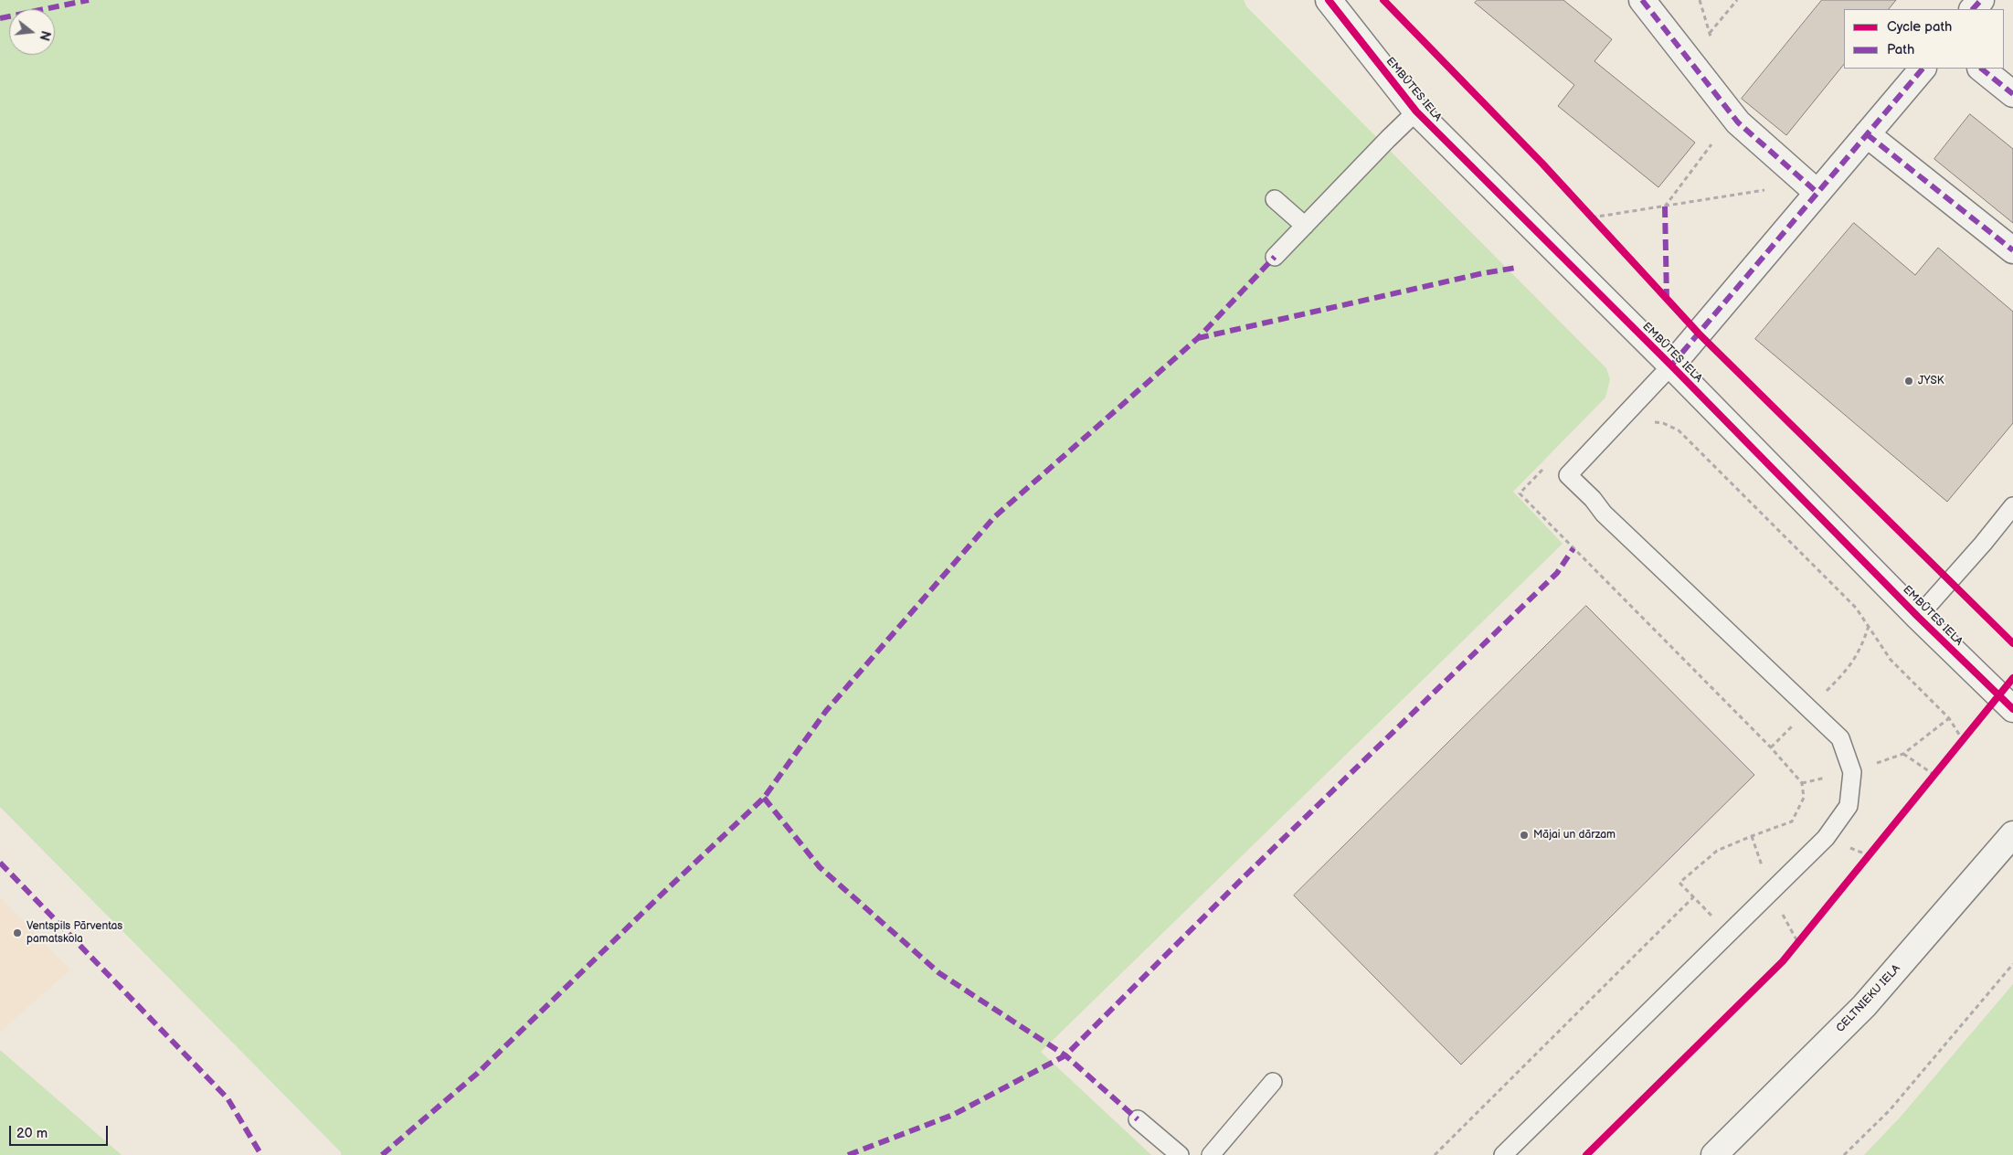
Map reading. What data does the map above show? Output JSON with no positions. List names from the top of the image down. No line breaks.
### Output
{"streets":{"street":["EMBŪTES IELA","CELTNIEKU IELA"]},"places":["JYSK","Mājai un dārzam","Ventspils Pārventas pamatskola"],"legend":["Cycle path","Path"],"scale_bar":"20 m","north":"right"}
